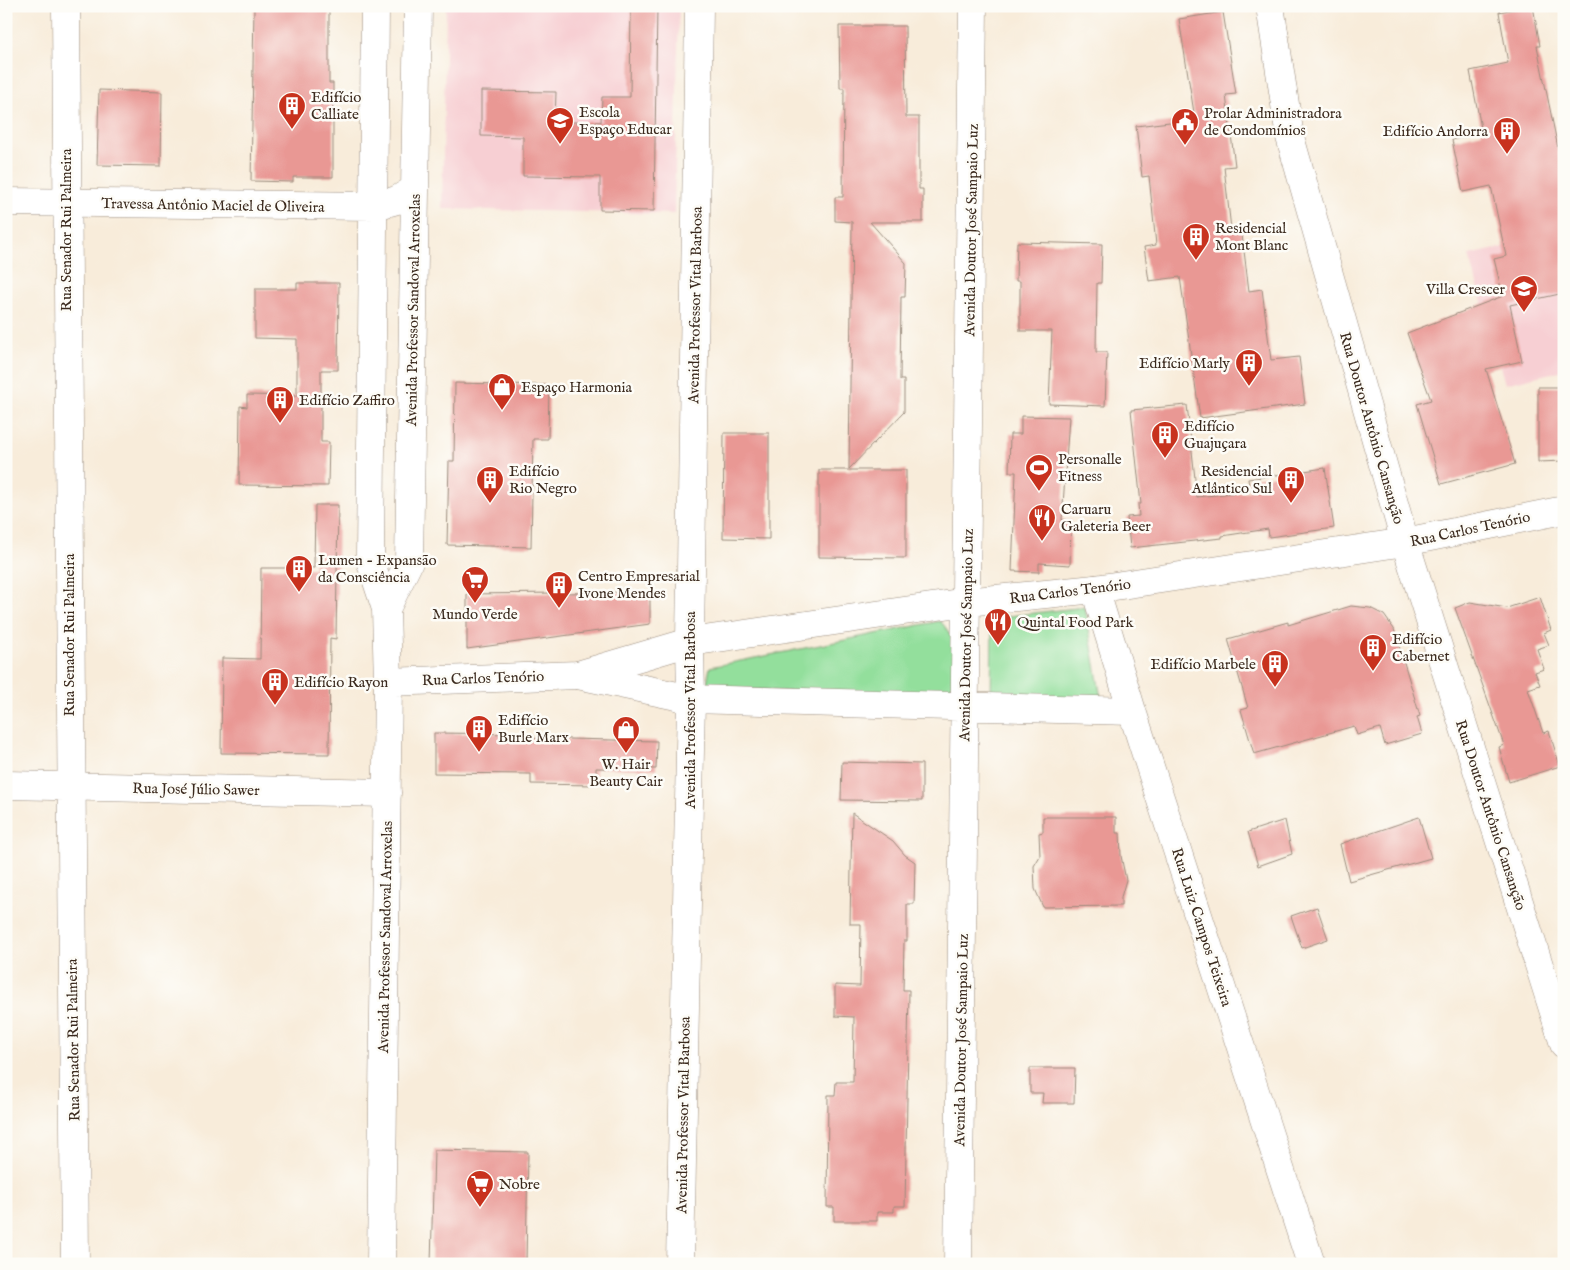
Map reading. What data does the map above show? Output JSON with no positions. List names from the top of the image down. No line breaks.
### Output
{"streets":{"street":["Travessa Antônio Maciel de Oliveira","Rua Senador Rui Palmeira","Avenida Doutor José Sampaio Luz","Avenida Professor Vital Barbosa","Avenida Professor Sandoval Arroxelas","Rua Doutor Antônio Cansanção","Rua Carlos Tenório","Rua José Júlio Sawer","Rua Luiz Campos Teixeira"]},"crossings":[["Travessa Antônio Maciel de Oliveira","Rua Senador Rui Palmeira"],["Travessa Antônio Maciel de Oliveira","Avenida Professor Sandoval Arroxelas"],["Rua Senador Rui Palmeira","Rua José Júlio Sawer"],["Avenida Doutor José Sampaio Luz","Rua Carlos Tenório"],["Avenida Professor Vital Barbosa","Rua Carlos Tenório"],["Avenida Professor Sandoval Arroxelas","Rua Carlos Tenório"],["Avenida Professor Sandoval Arroxelas","Rua José Júlio Sawer"],["Rua Doutor Antônio Cansanção","Rua Carlos Tenório"],["Rua Carlos Tenório","Rua Luiz Campos Teixeira"]],"places":{"building":["Edifício Calliate","Edifício Andorra","Residencial Mont Blanc","Edifício Marly","Edifício Zaffiro","Edifício Guajuçara","Edifício Rio Negro","Residencial Atlântico Sul","Lumen - Expansão da Consciência","Centro Empresarial Ivone Mendes","Edifício Cabernet","Edifício Marbele","Edifício Rayon","Edifício Burle Marx"],"school or university":["Escola Espaço Educar","Villa Crescer"],"public building":["Prolar Administradora de Condomínios"],"shop":["Espaço Harmonia","W. Hair Beauty Cair"],"sports":["Personalle Fitness"],"restaurant":["Caruaru Galeteria Beer","Quintal Food Park"],"supermarket":["Mundo Verde","Nobre"]}}
